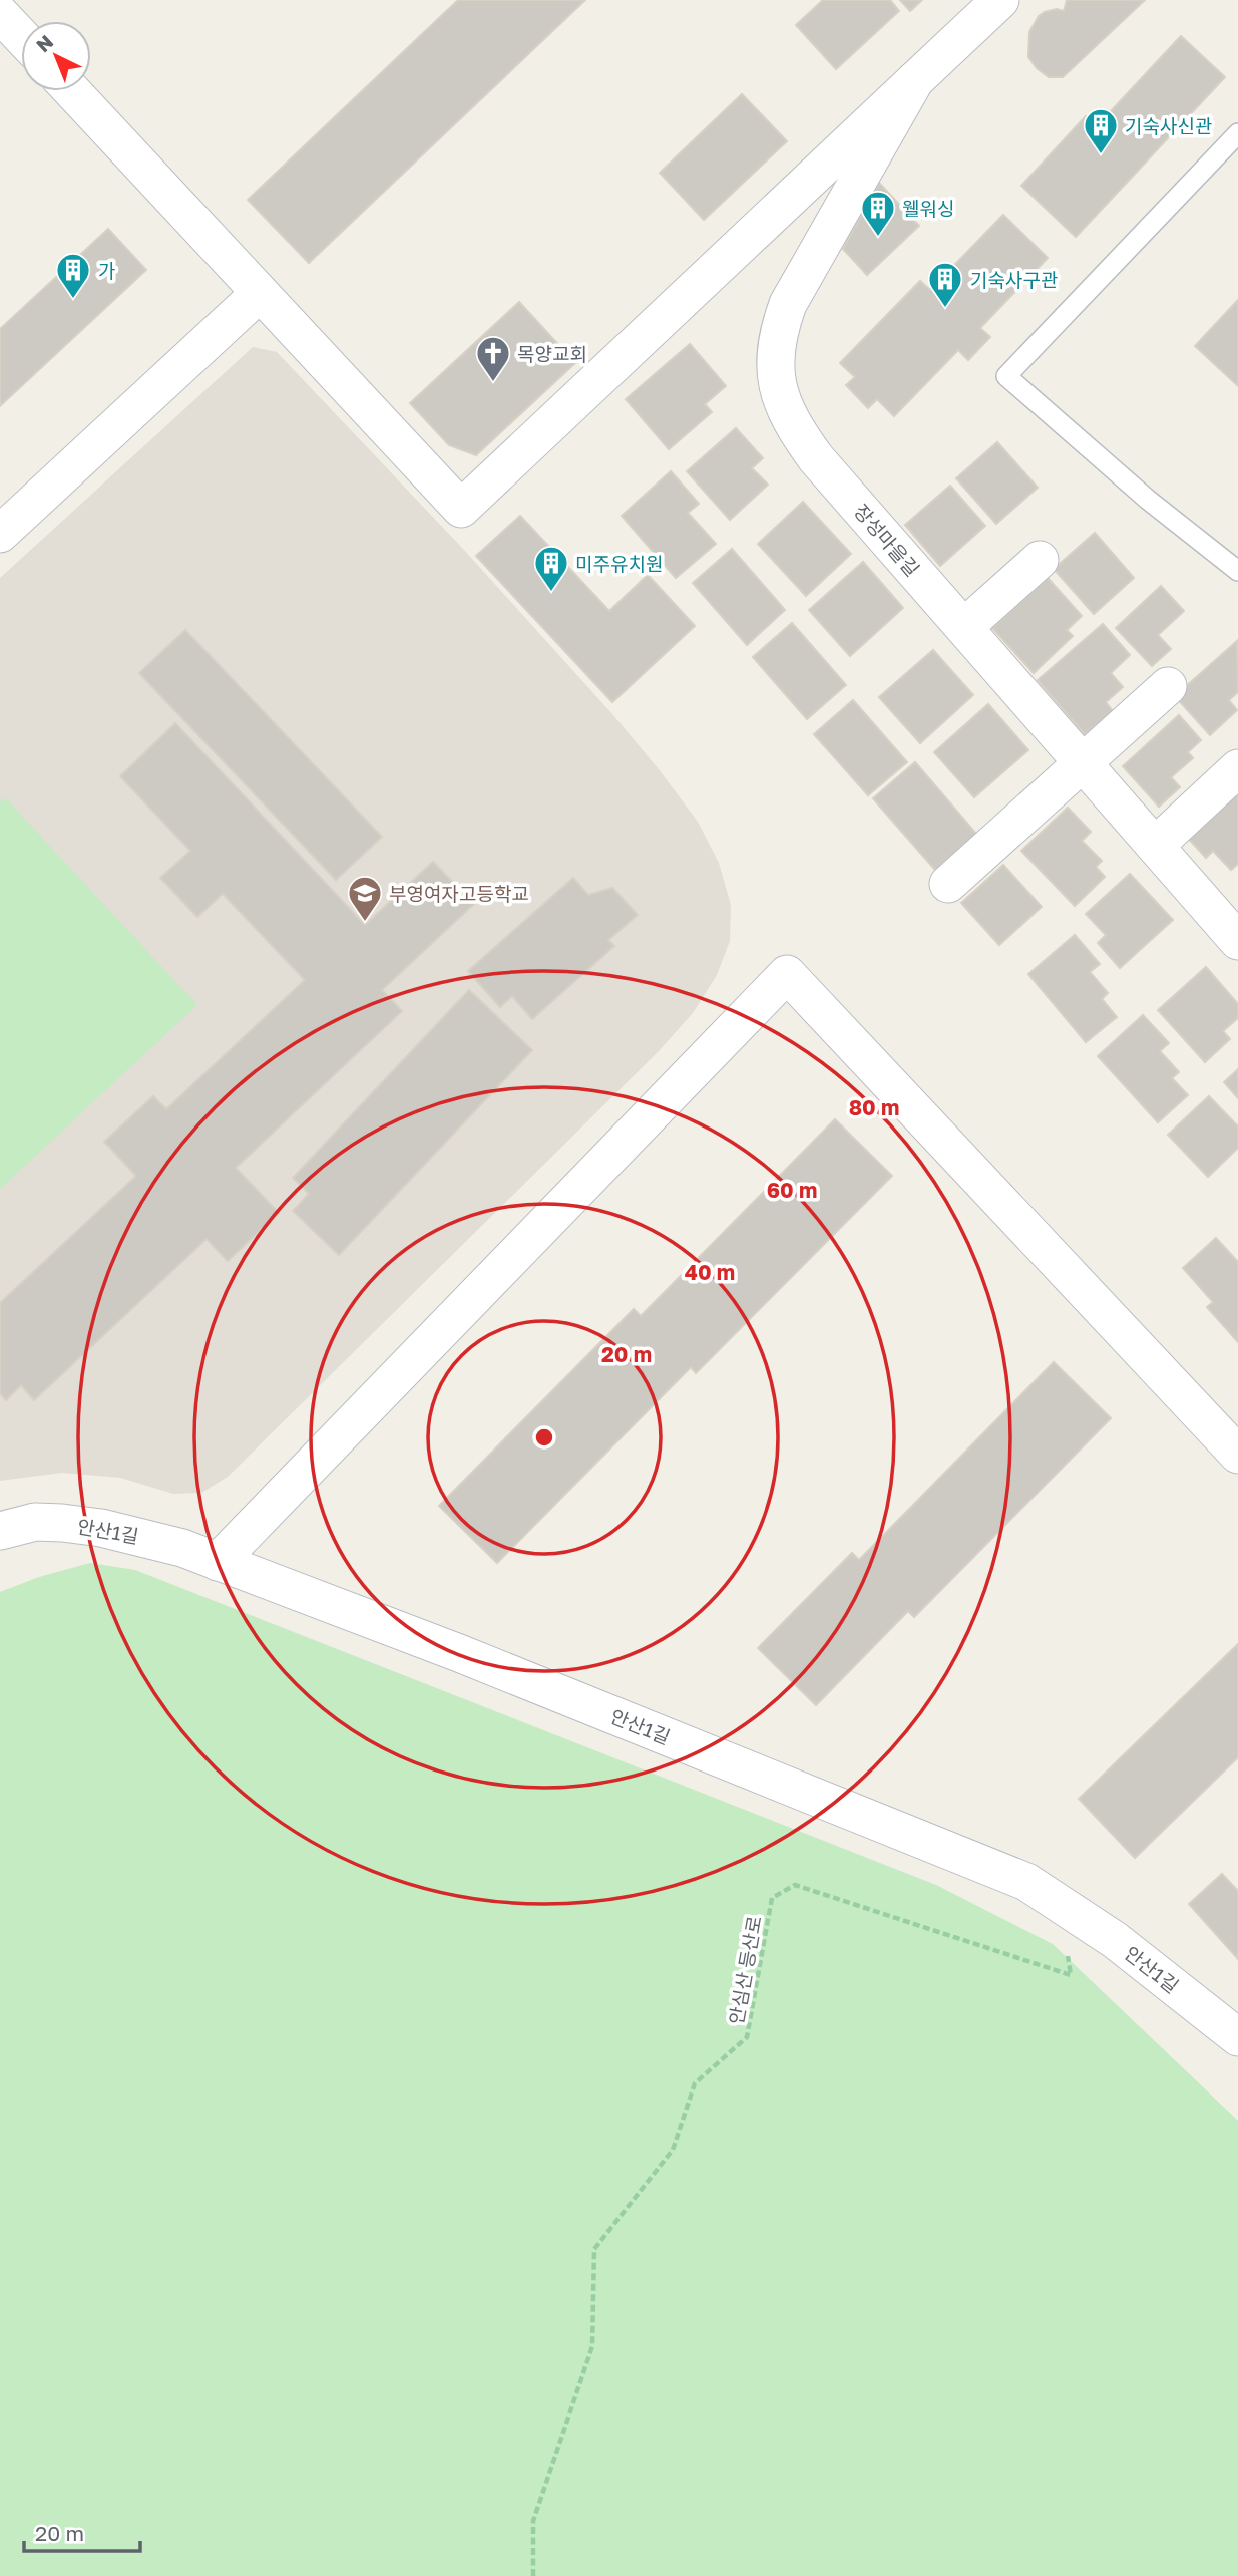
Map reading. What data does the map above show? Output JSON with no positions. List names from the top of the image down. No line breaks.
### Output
{"streets":{"street":["장성마을길","안산1길"],"path":["안심산 등산로"]},"places":{"building":["기숙사신관","웰워싱","가","기숙사구관","미주유치원"],"church":["목양교회"],"school or university":["부영여자고등학교"]},"scale_bar":"20 m","north":"top left","rings":["80 m","60 m","40 m","20 m"]}
